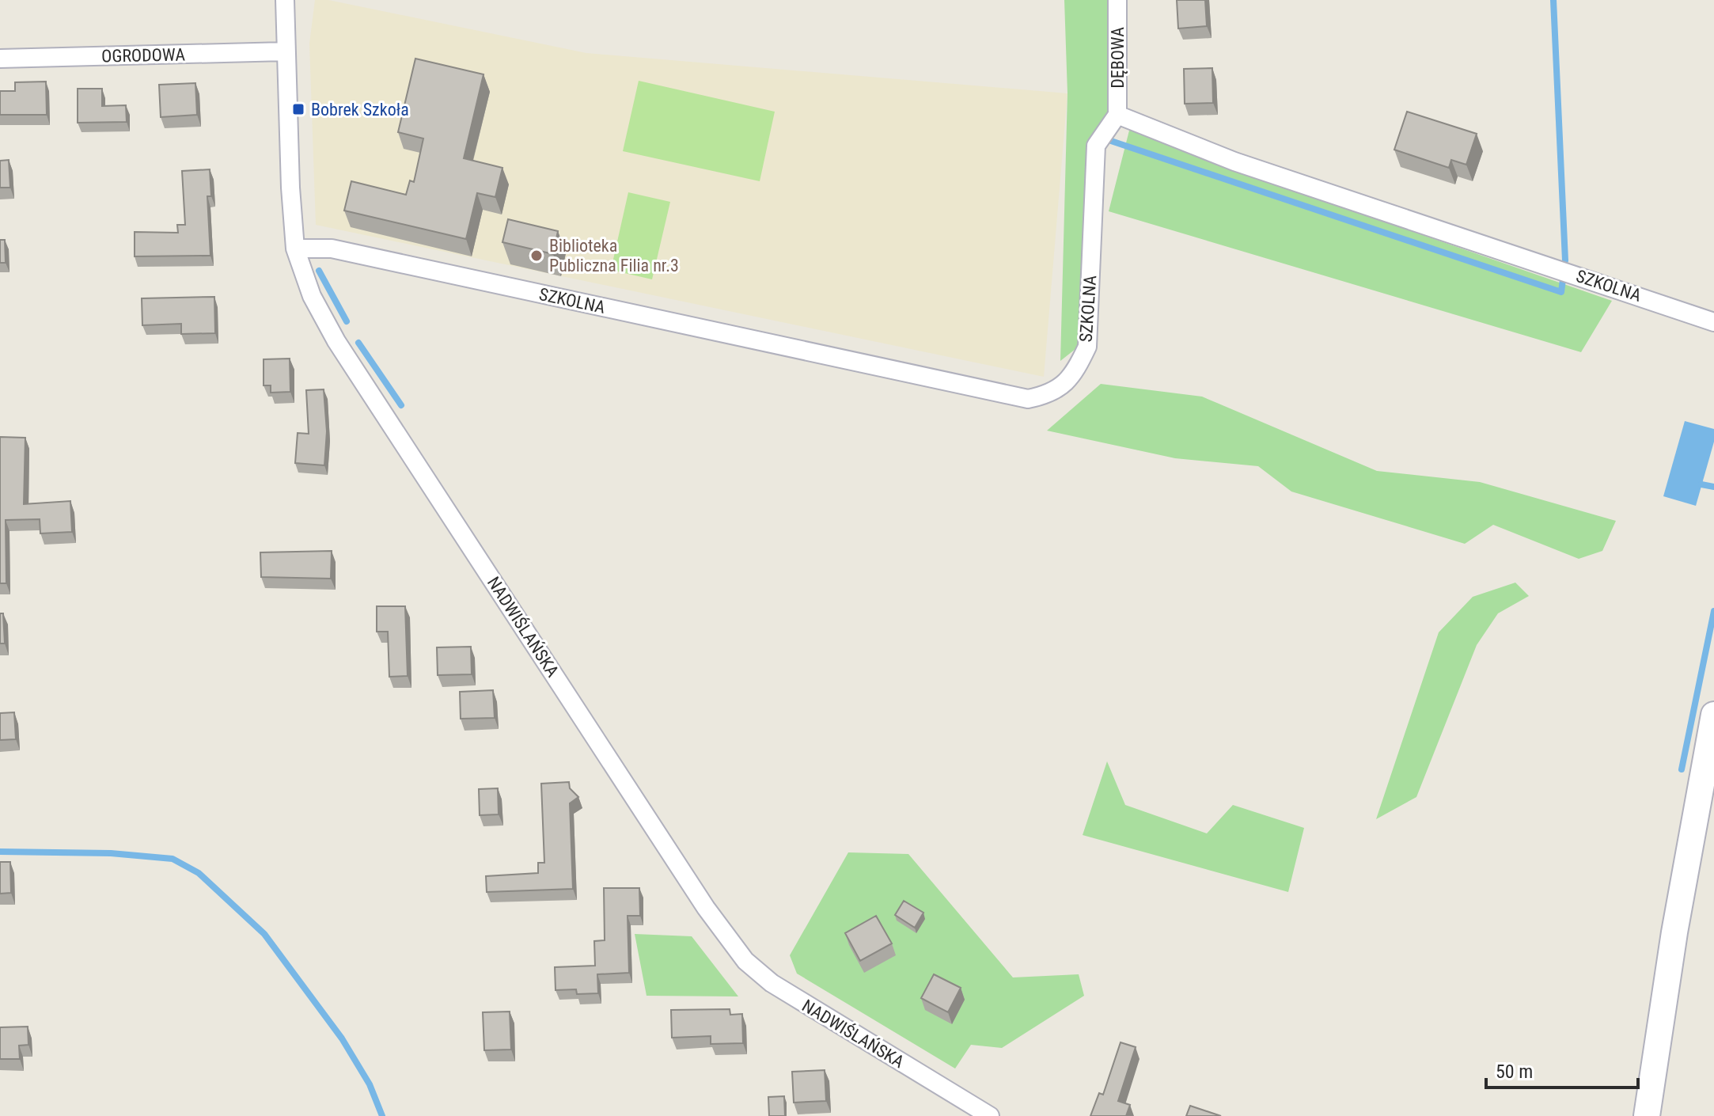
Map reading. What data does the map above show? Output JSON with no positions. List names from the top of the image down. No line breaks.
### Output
{"streets":{"street":["OGRODOWA","DĘBOWA","SZKOLNA","NADWIŚLAŃSKA"]},"crossings":[["OGRODOWA","NADWIŚLAŃSKA"],["DĘBOWA","SZKOLNA"],["SZKOLNA","NADWIŚLAŃSKA"]],"places":{"transit":["Bobrek Szkoła"],"other":["Biblioteka Publiczna Filia nr.3"]},"scale_bar":"50 m"}
